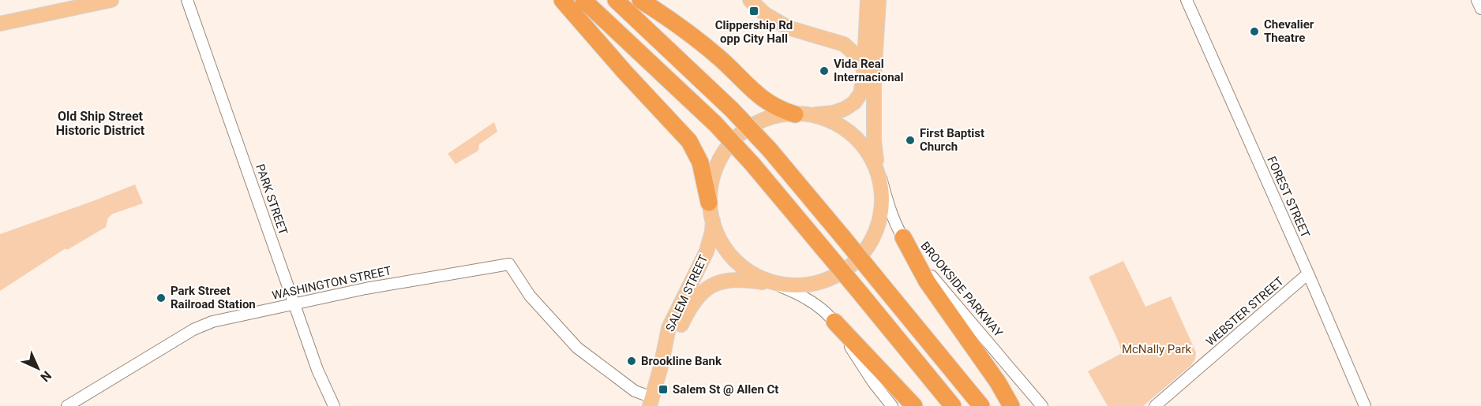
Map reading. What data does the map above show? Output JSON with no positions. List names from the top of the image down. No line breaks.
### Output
{"streets":{"main road":["SALEM STREET"],"street":["FOREST STREET","PARK STREET","WASHINGTON STREET","BROOKSIDE PARKWAY","WEBSTER STREET"]},"crossings":[["FOREST STREET","WEBSTER STREET"],["PARK STREET","WASHINGTON STREET"],["WASHINGTON STREET","SALEM STREET"]],"districts":["Old Ship Street Historic District"],"parks":["McNally Park"],"places":{"transit":["Clippership Rd opp City Hall","Salem St @ Allen Ct"],"other":["Chevalier Theatre","Vida Real Internacional","First Baptist Church","Park Street Railroad Station","Brookline Bank"]},"north":"bottom right"}
